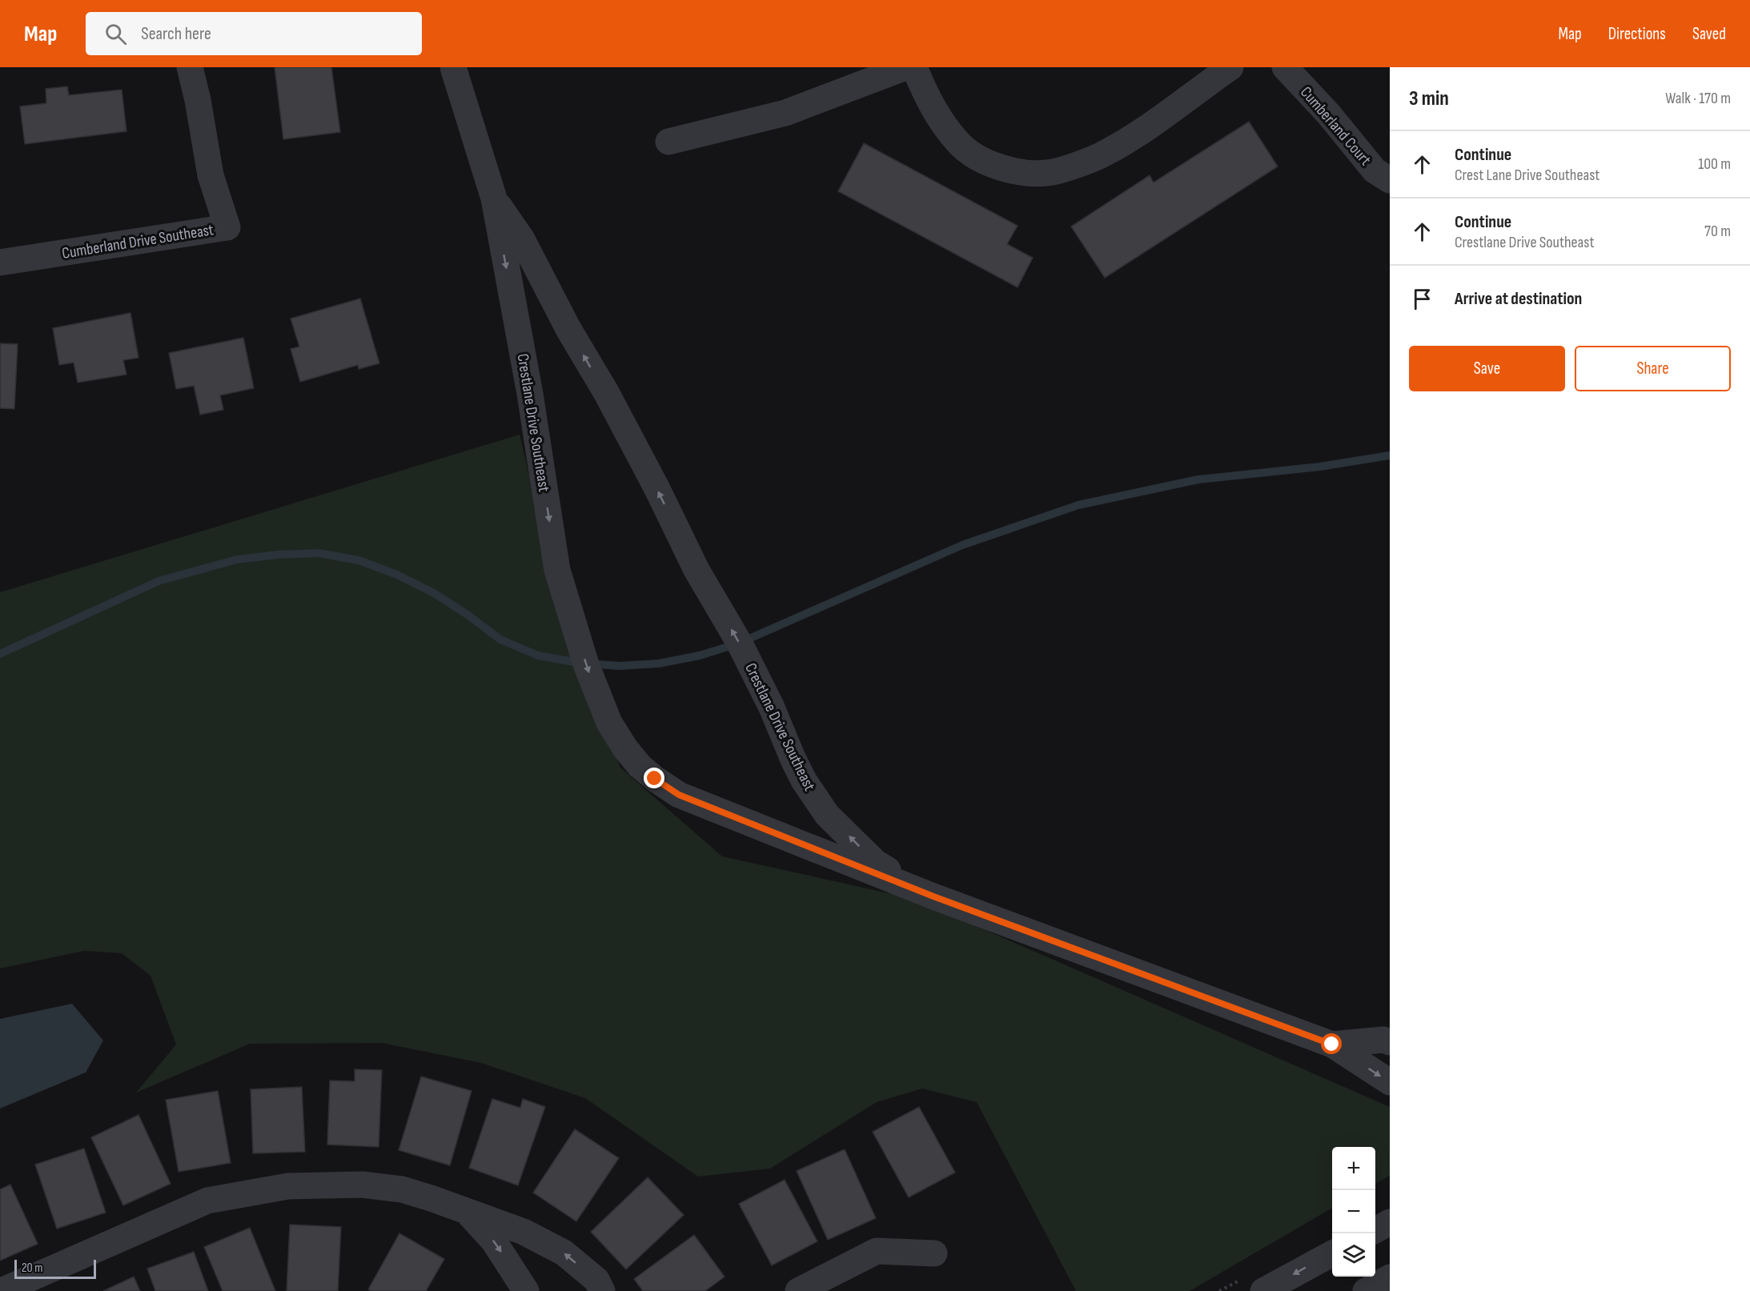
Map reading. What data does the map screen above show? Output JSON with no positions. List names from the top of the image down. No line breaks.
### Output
{"streets":{"street":["Cumberland Court","Cumberland Drive Southeast","Crestlane Drive Southeast"]},"scale_bar":"20 m","page":{"header":"Map","search":"Search here","nav":["Map","Directions","Saved"],"heading":["3 min","Walk · 170 m"],"list":[["Continue","Crest Lane Drive Southeast","100 m"],["Continue","Crestlane Drive Southeast","70 m"],"Arrive at destination"],"buttons":["Save","Share"],"map_buttons":["+","−"],"scale":"20 m"}}
